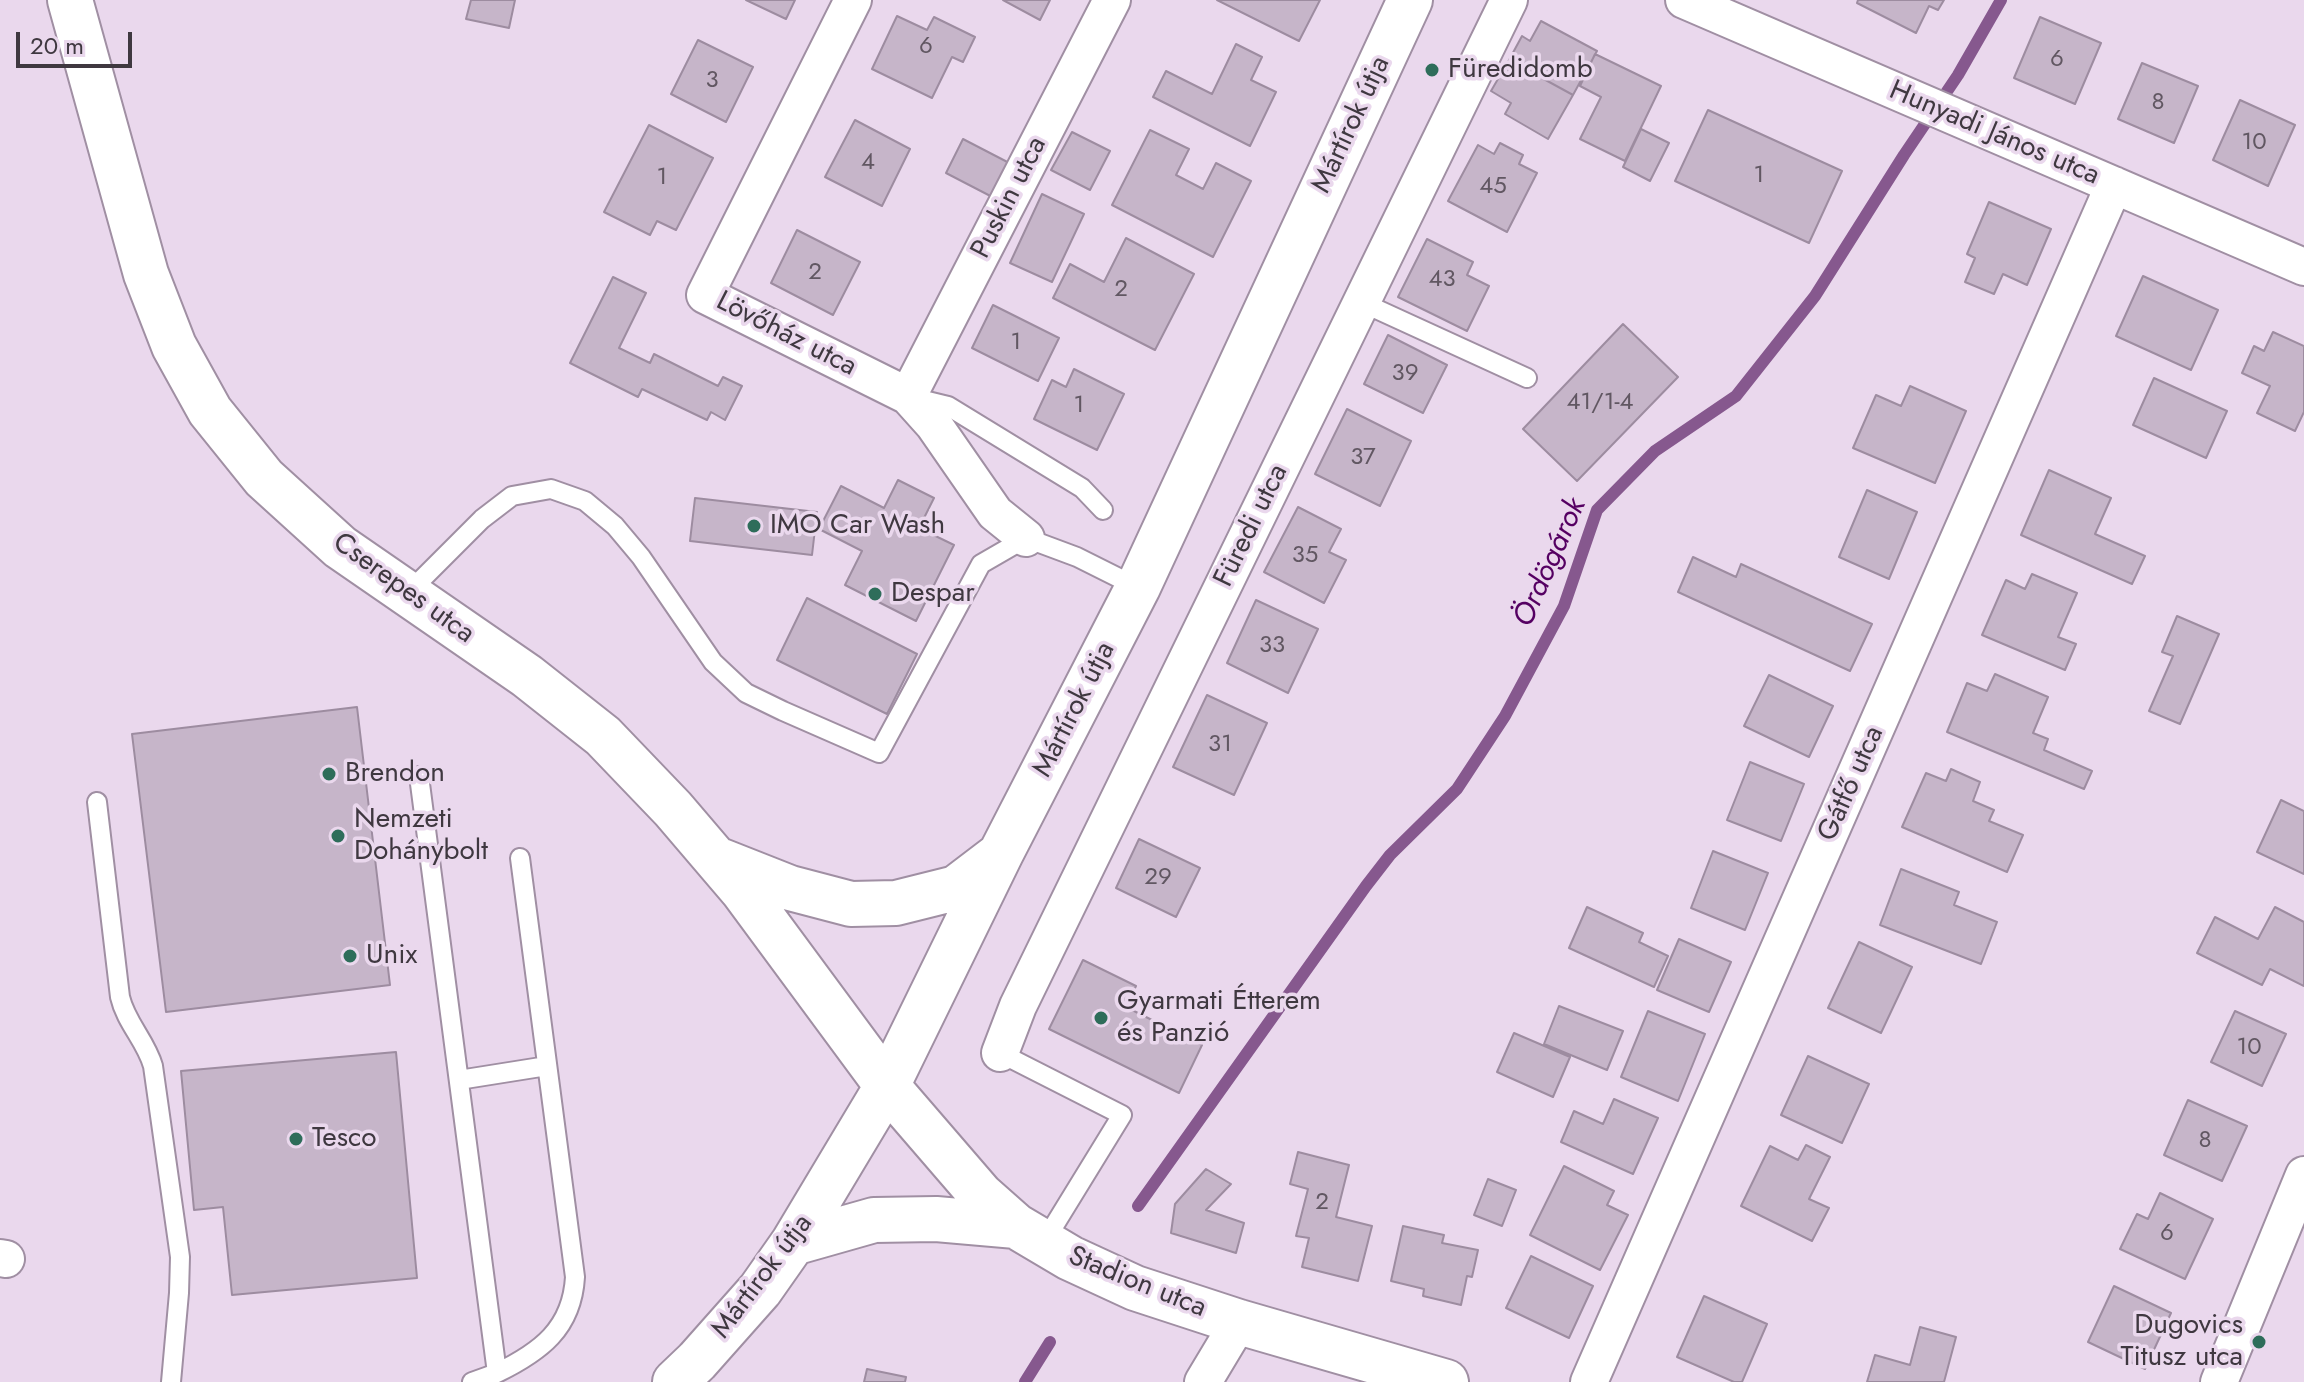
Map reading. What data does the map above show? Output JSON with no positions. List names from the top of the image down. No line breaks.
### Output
{"streets":{"street":["Mártírok útja","Hunyadi János utca","Puskin utca","Lövőház utca","Füredi utca","Cserepes utca","Gátfő utca","Stadion utca"]},"crossings":[["Mártírok útja","Cserepes utca"],["Mártírok útja","Stadion utca"],["Hunyadi János utca","Gátfő utca"],["Puskin utca","Lövőház utca"],["Cserepes utca","Stadion utca"]],"water":["Ördögárok"],"places":["Füredidomb","IMO Car Wash","Despar","Brendon","Nemzeti Dohánybolt","Unix","Gyarmati Étterem és Panzió","Tesco","Dugovics Titusz utca"],"house_numbers":["6","6","3","8","10","4","1","1","45","2","43","2","1","39","41/1-4","1","37","35","33","31","29","10","8","2","6"],"scale_bar":"20 m"}
